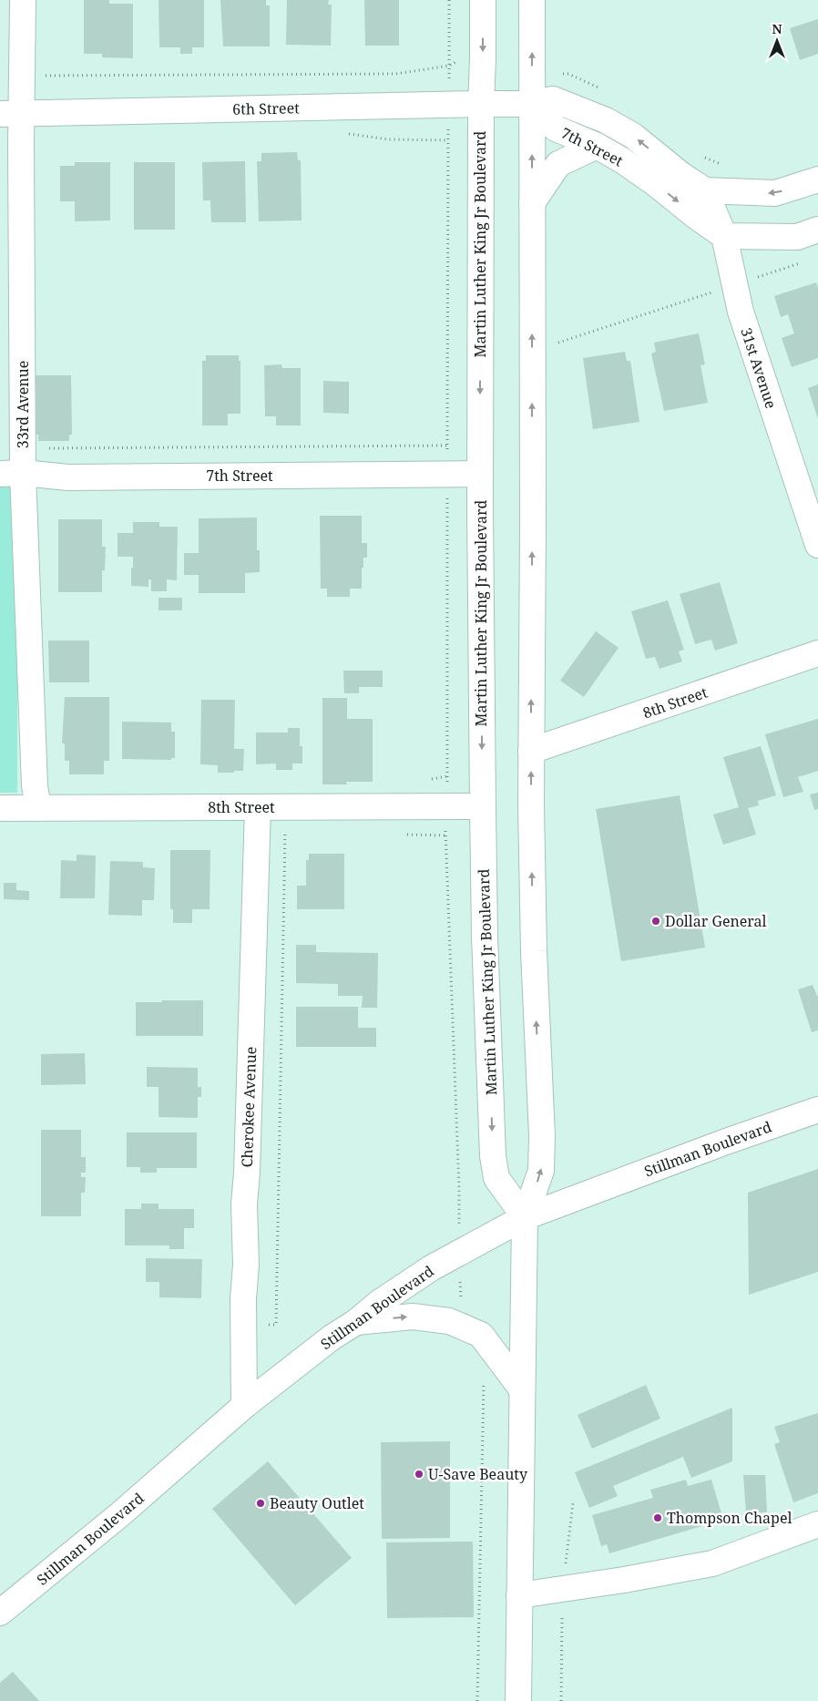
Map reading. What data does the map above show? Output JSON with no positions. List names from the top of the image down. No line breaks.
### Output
{"streets":{"street":["6th Street","7th Street","Martin Luther King Jr Boulevard","31st Avenue","33rd Avenue","8th Street","Cherokee Avenue","Stillman Boulevard"]},"crossings":[["6th Street","7th Street"],["6th Street","Martin Luther King Jr Boulevard"],["6th Street","33rd Avenue"],["7th Street","Martin Luther King Jr Boulevard"],["7th Street","31st Avenue"],["7th Street","33rd Avenue"],["Martin Luther King Jr Boulevard","8th Street"],["Martin Luther King Jr Boulevard","Stillman Boulevard"],["33rd Avenue","8th Street"],["8th Street","Cherokee Avenue"],["Cherokee Avenue","Stillman Boulevard"]],"places":["Dollar General","U-Save Beauty","Beauty Outlet","Thompson Chapel"],"north":"top"}
